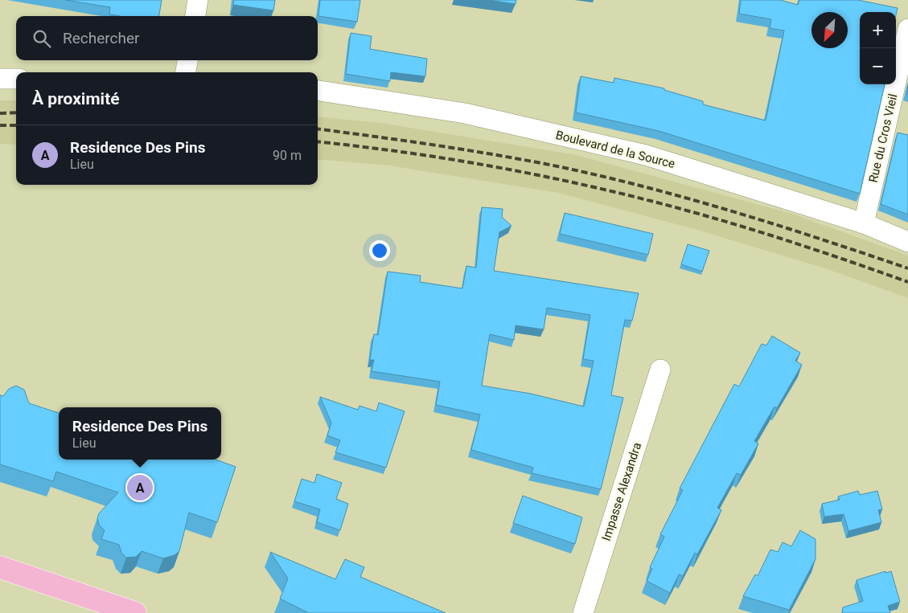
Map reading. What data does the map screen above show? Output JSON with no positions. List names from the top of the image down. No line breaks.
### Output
{"streets":{"street":["Rue du Cros Vieil","Boulevard de la Source","Impasse Alexandra"]},"crossings":[["Rue du Cros Vieil","Boulevard de la Source"]],"north":"bottom left","page":{"map_buttons":["+","−"],"search":"Rechercher","heading":"À proximité","list":[{"mark":"A","name":"Residence Des Pins","note":"Lieu","value":"90 m"}],"popup":["Residence Des Pins","Lieu"],"pins":"A"}}
